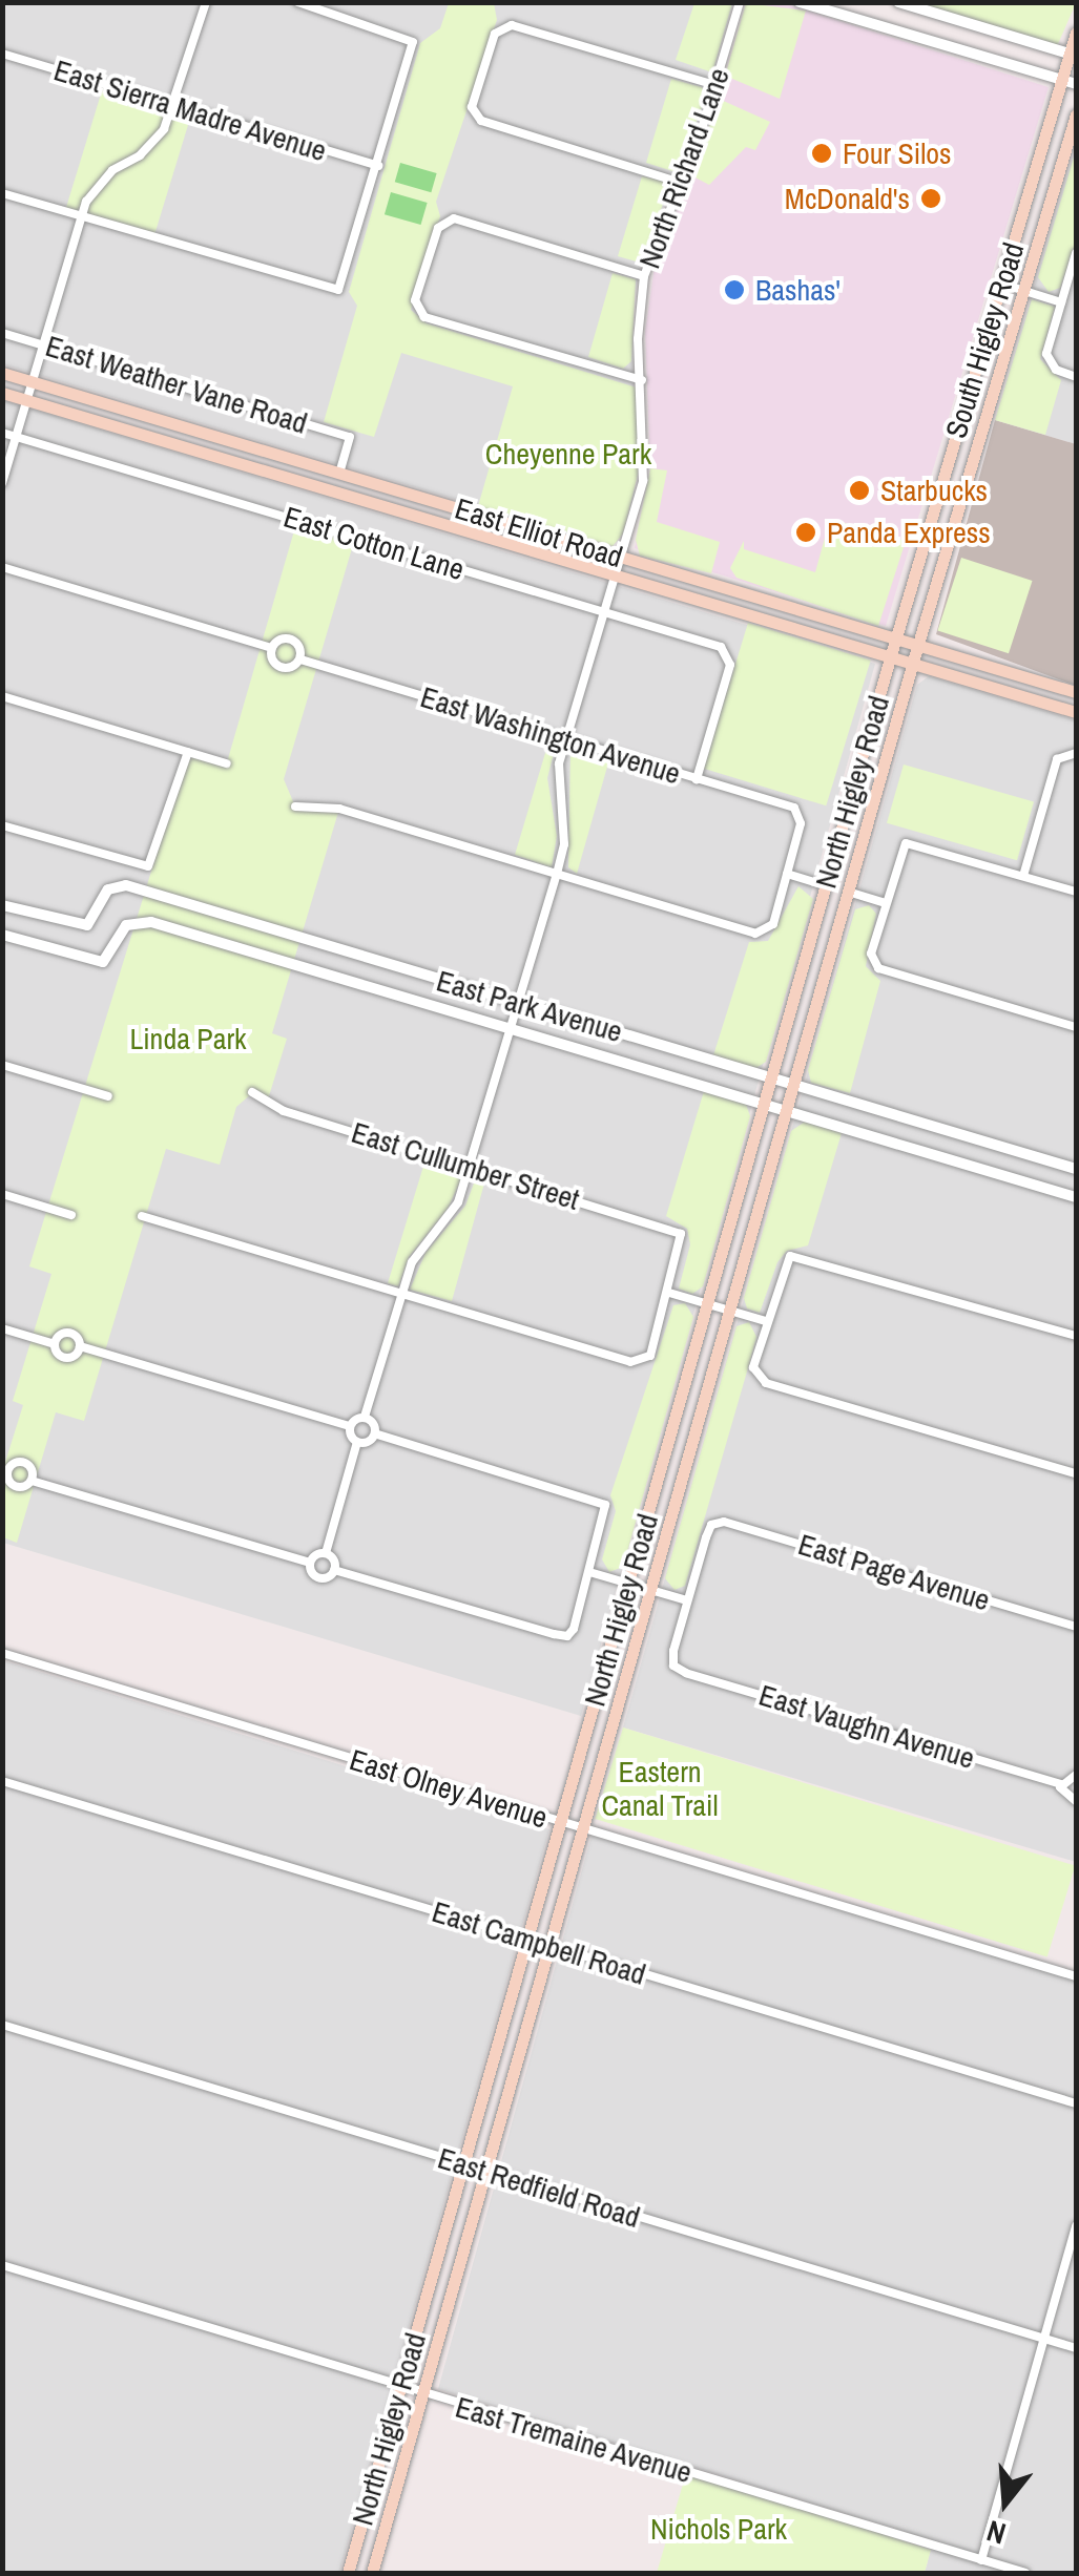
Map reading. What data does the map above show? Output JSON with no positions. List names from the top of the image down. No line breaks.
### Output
{"streets":{"main road":["South Higley Road","East Elliot Road","North Higley Road"],"street":["East Sierra Madre Avenue","North Richard Lane","East Weather Vane Road","East Cotton Lane","East Washington Avenue","East Park Avenue","East Cullumber Street","East Page Avenue","East Vaughn Avenue","East Olney Avenue","East Campbell Road","East Redfield Road","East Tremaine Avenue"]},"crossings":[["North Richard Lane","East Elliot Road"],["North Richard Lane","East Cotton Lane"],["North Richard Lane","East Washington Avenue"],["North Richard Lane","East Park Avenue"],["North Richard Lane","East Cullumber Street"],["South Higley Road","East Elliot Road"],["South Higley Road","North Higley Road"],["East Weather Vane Road","East Elliot Road"],["East Elliot Road","North Higley Road"],["East Cotton Lane","East Washington Avenue"],["North Higley Road","East Park Avenue"],["North Higley Road","East Olney Avenue"],["North Higley Road","East Campbell Road"],["North Higley Road","East Redfield Road"],["North Higley Road","East Tremaine Avenue"],["East Page Avenue","East Vaughn Avenue"]],"parks":["Cheyenne Park","Linda Park","Eastern Canal Trail","Nichols Park"],"places":["Four Silos","McDonald's","Bashas'","Starbucks","Panda Express"],"north":"bottom"}
